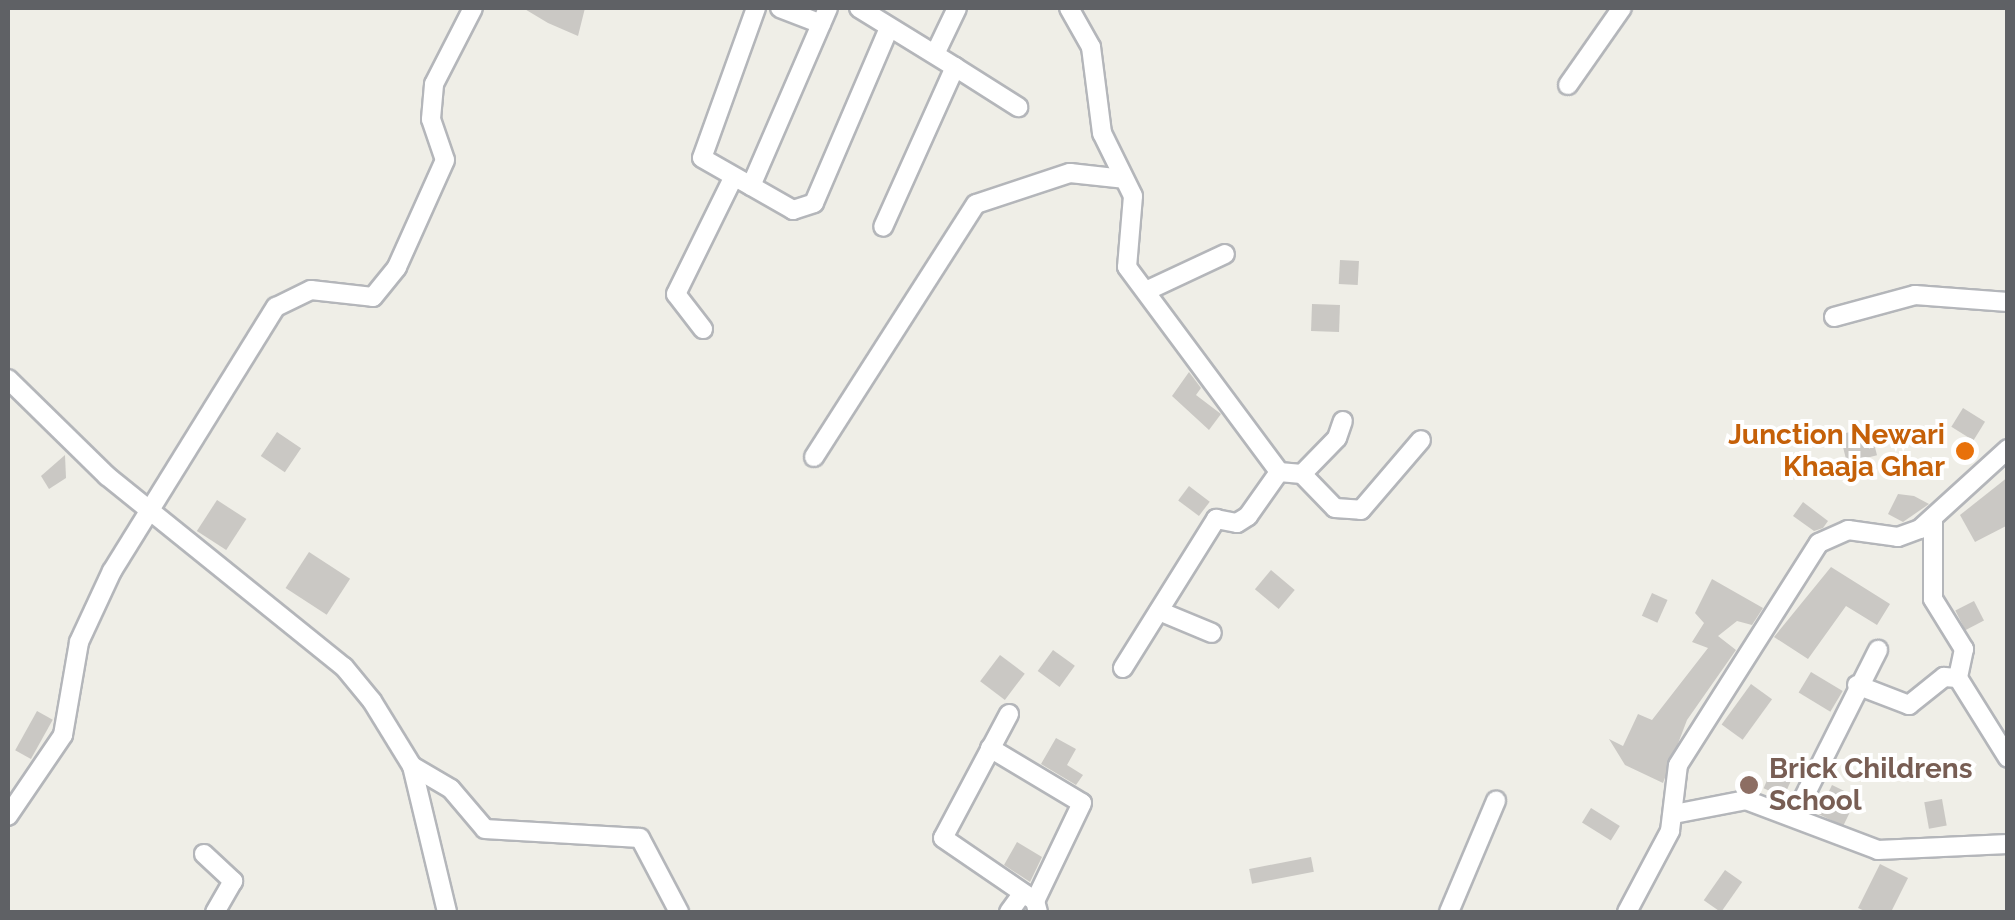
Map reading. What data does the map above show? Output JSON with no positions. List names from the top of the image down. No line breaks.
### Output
{"places":["Junction Newari Khaaja Ghar","Brick Childrens School"]}
